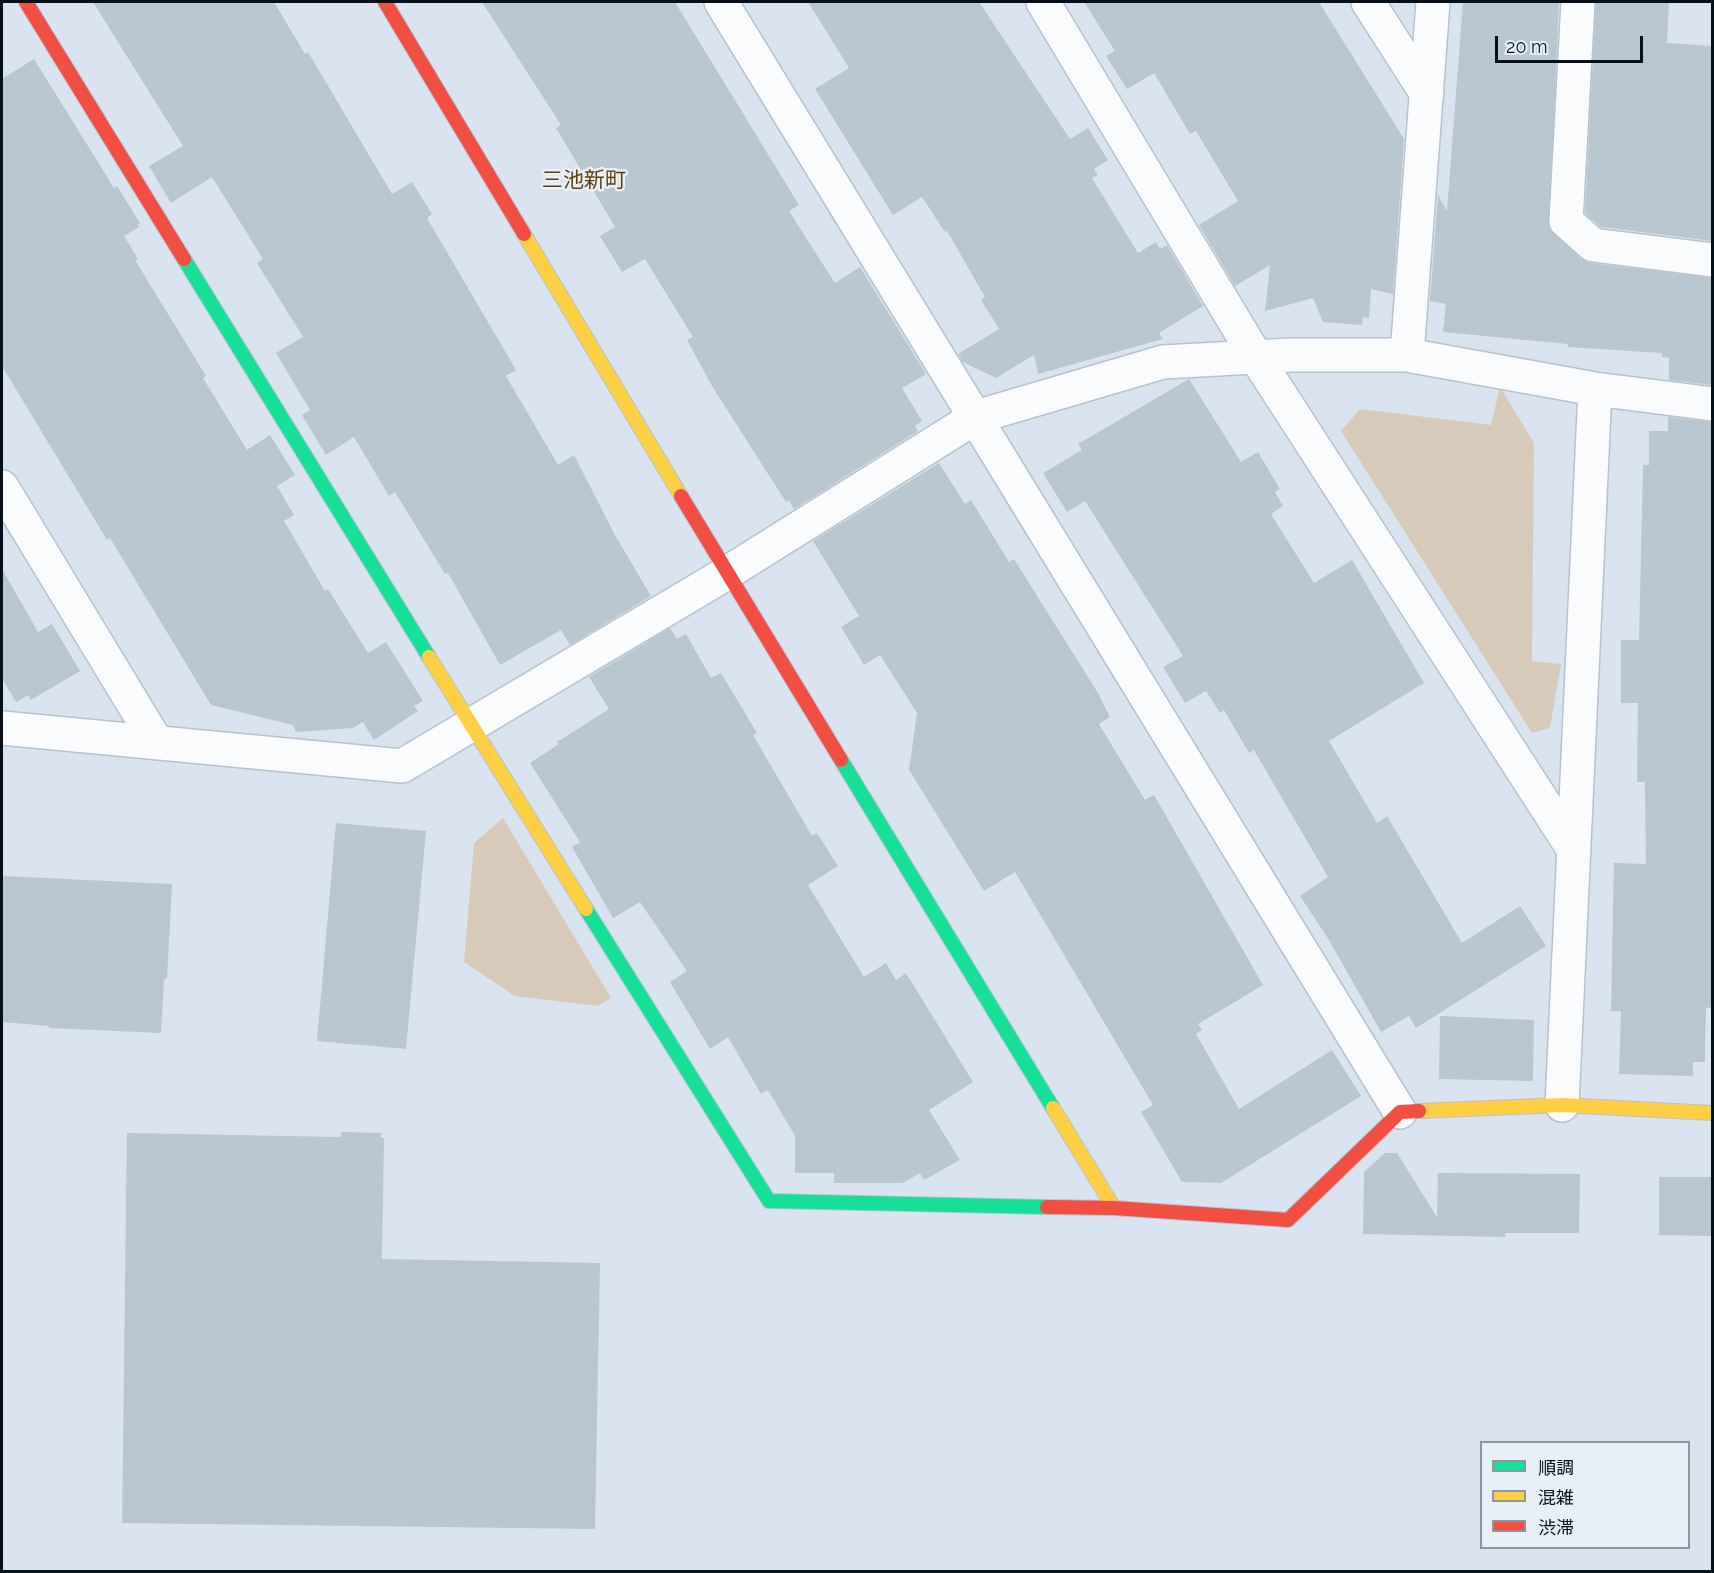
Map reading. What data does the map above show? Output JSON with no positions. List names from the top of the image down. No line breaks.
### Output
{"districts":["三池新町"],"legend":["順調","混雑","渋滞"],"scale_bar":"20 m"}
